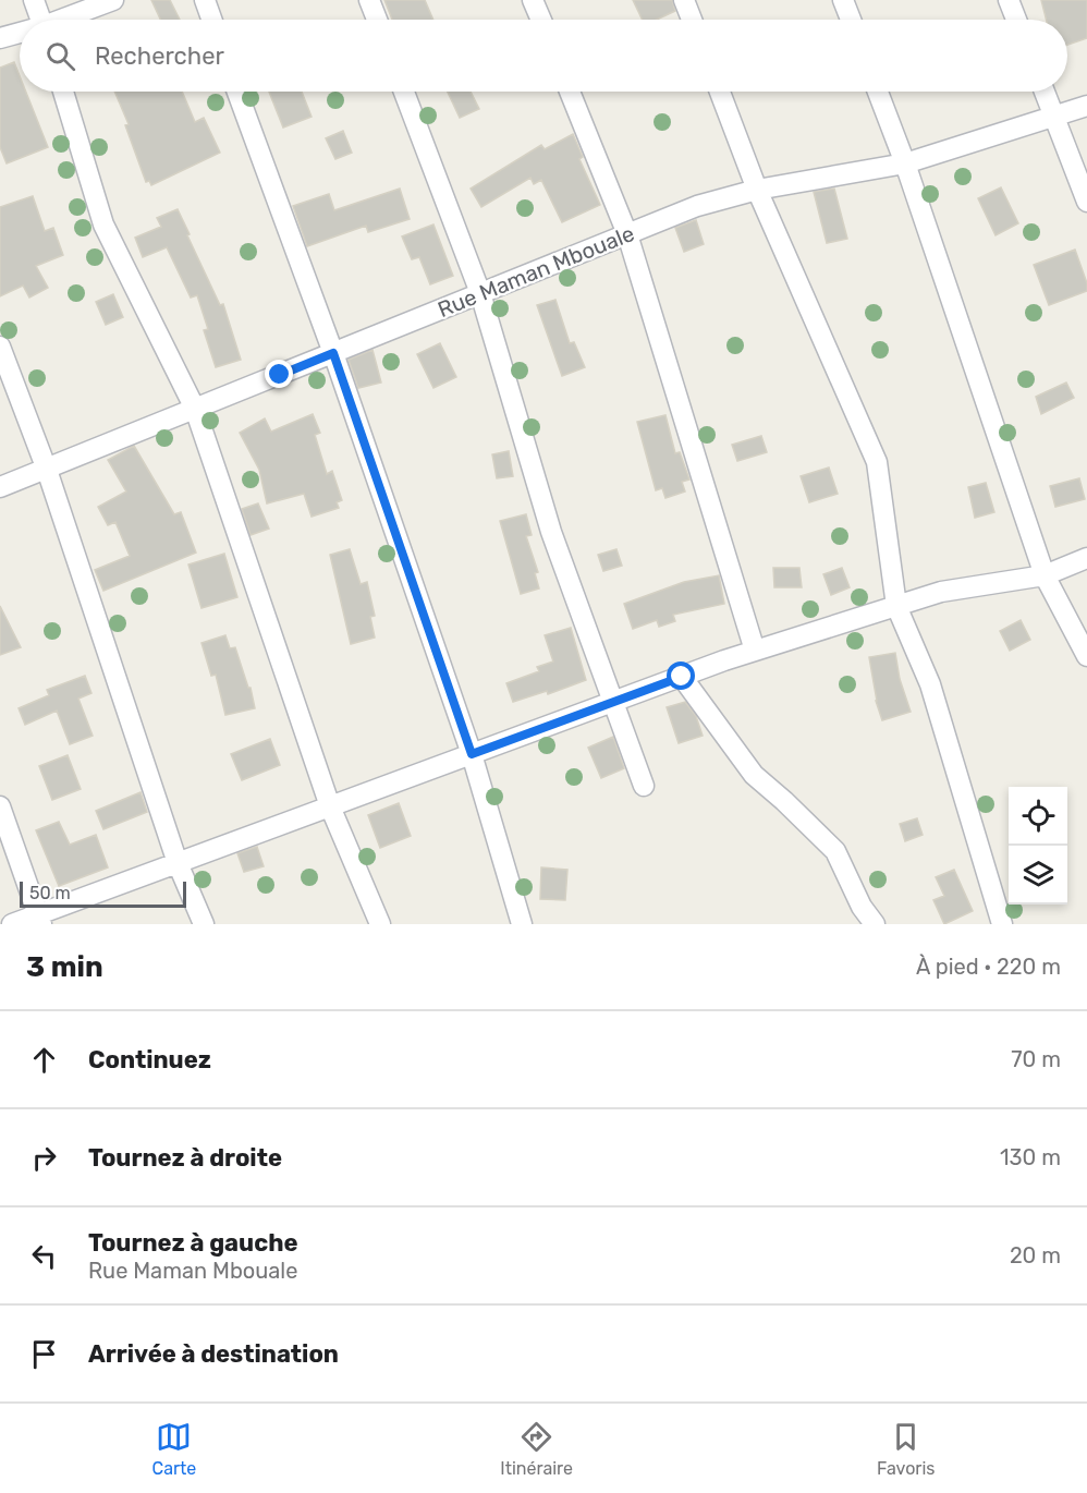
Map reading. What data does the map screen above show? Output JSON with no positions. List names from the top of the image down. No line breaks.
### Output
{"streets":{"street":["Rue Maman Mbouale"]},"scale_bar":"50 m","page":{"search":"Rechercher","scale":"50 m","heading":["3 min","À pied · 220 m"],"list":[["Continuez","70 m"],["Tournez à droite","130 m"],["Tournez à gauche","Rue Maman Mbouale","20 m"],"Arrivée à destination"],"nav":["Carte","Itinéraire","Favoris"]}}
